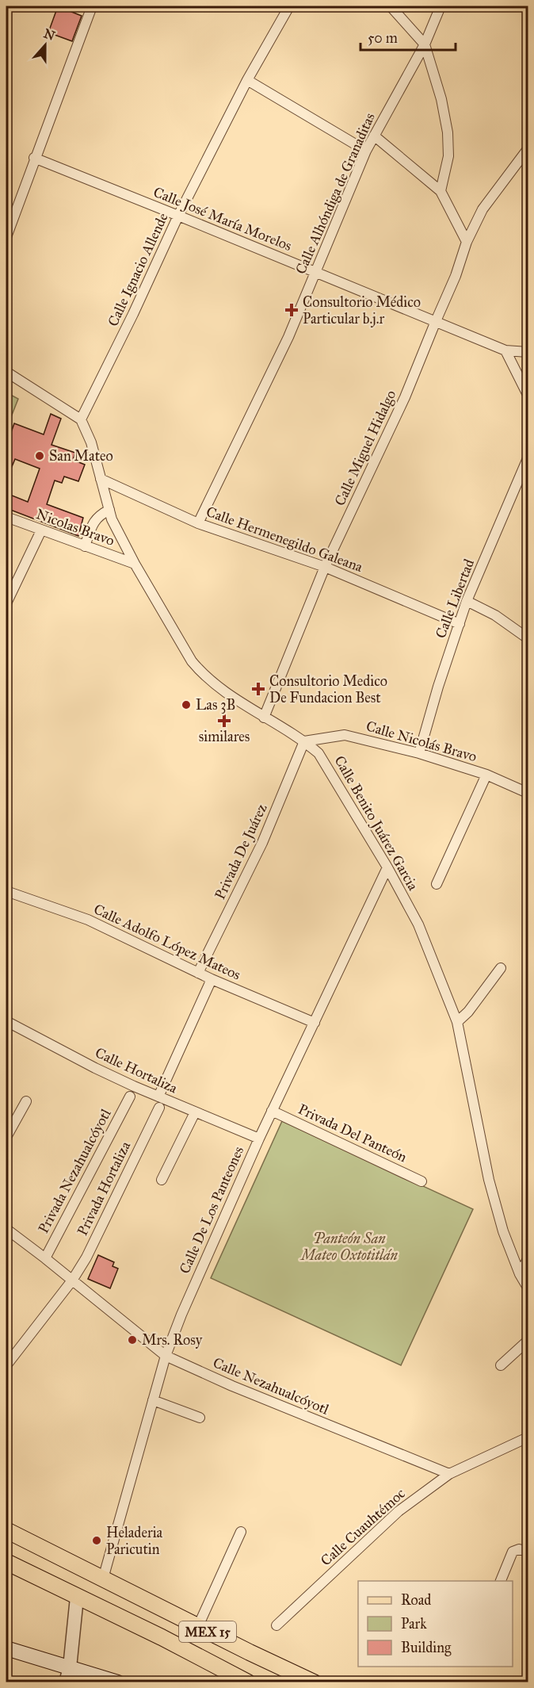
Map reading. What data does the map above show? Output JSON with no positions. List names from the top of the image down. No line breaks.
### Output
{"streets":{"main road":["MEX 15"],"street":["Calle Alhóndiga de Granaditas","Calle José María Morelos","Calle Ignacio Allende","Calle Miguel Hidalgo","Nicolas Bravo","Calle Hermenegildo Galeana","Calle Libertad","Calle Nicolás Bravo","Calle Benito Juárez Garcia","Privada De Juárez","Calle Adolfo López Mateos","Calle Hortaliza","Privada Del Panteón","Privada Nezahualcóyotl","Privada Hortaliza","Calle De Los Panteones","Calle Nezahualcóyotl","Calle Cuauhtémoc"]},"crossings":[["Calle Alhóndiga de Granaditas","Calle José María Morelos"],["Calle Alhóndiga de Granaditas","Calle Hermenegildo Galeana"],["Calle José María Morelos","Calle Ignacio Allende"],["Calle José María Morelos","Calle Miguel Hidalgo"],["Calle Ignacio Allende","Calle Benito Juárez Garcia"],["Calle Miguel Hidalgo","Calle Hermenegildo Galeana"],["Calle Miguel Hidalgo","Calle Benito Juárez Garcia"],["Nicolas Bravo","Calle Benito Juárez Garcia"],["Calle Hermenegildo Galeana","Calle Libertad"],["Calle Hermenegildo Galeana","Calle Benito Juárez Garcia"],["Calle Libertad","Calle Nicolás Bravo"],["Calle Nicolás Bravo","Calle Benito Juárez Garcia"],["Calle Nicolás Bravo","Privada De Juárez"],["Calle Benito Juárez Garcia","Privada De Juárez"],["Calle Benito Juárez Garcia","Calle De Los Panteones"],["Privada De Juárez","Calle Adolfo López Mateos"],["Calle Adolfo López Mateos","Calle De Los Panteones"],["Calle Hortaliza","Calle De Los Panteones"],["Privada Del Panteón","Calle De Los Panteones"],["Privada Nezahualcóyotl","Calle Nezahualcóyotl"],["Privada Hortaliza","Calle Nezahualcóyotl"],["Calle De Los Panteones","Calle Nezahualcóyotl"],["Calle De Los Panteones","MEX 15"],["Calle Nezahualcóyotl","Calle Cuauhtémoc"]],"parks":["Panteón San Mateo Oxtotitlán"],"places":{"health":["Consultorio Médico Particular b.j.r","Consultorio Medico De Fundacion Best","similares"],"other":["San Mateo","Las 3B","Mrs. Rosy","Heladeria Paricutin"]},"legend":["Road","Park","Building"],"scale_bar":"50 m","north":"top"}
